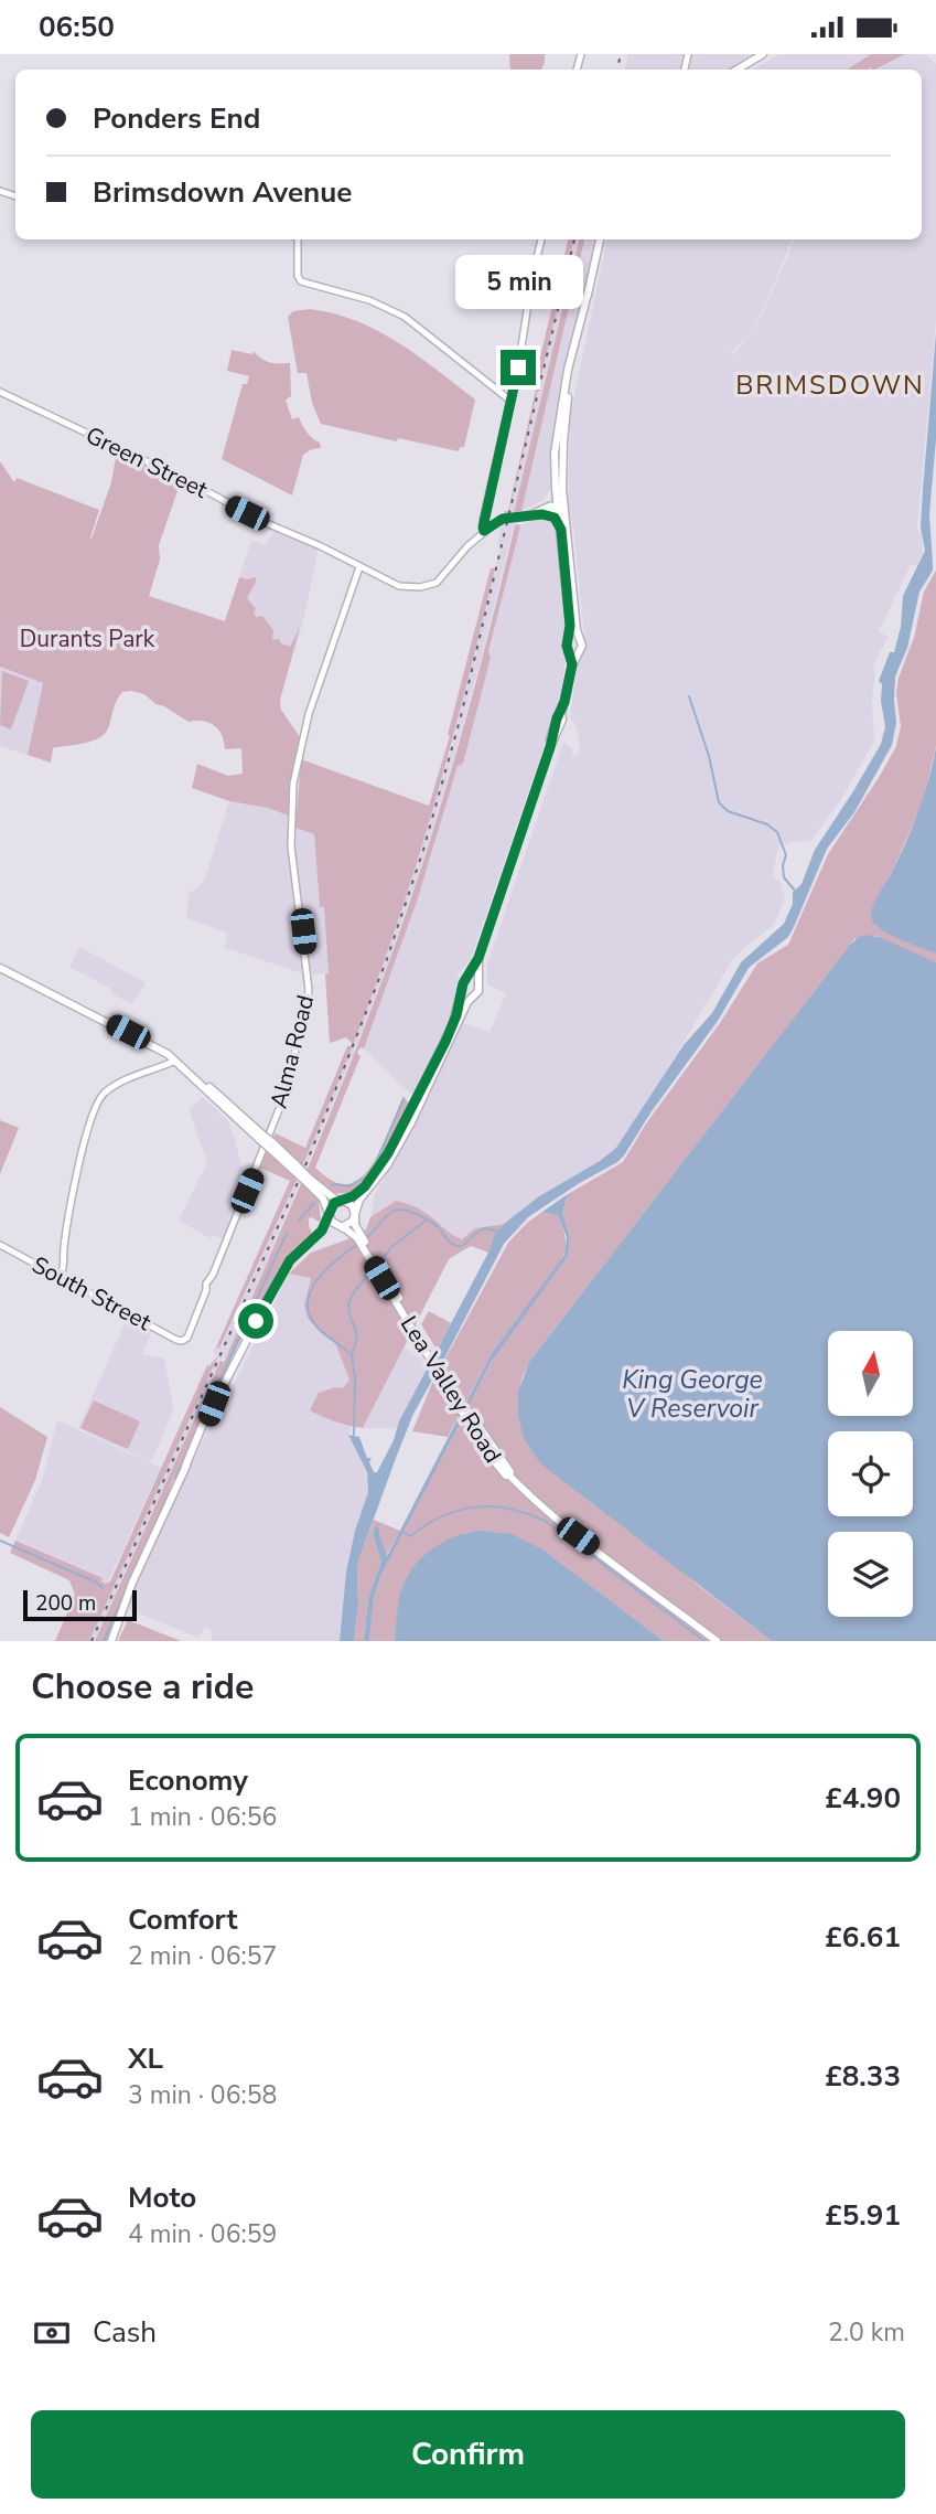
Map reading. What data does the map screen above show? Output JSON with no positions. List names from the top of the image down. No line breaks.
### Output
{"streets":{"main road":["Lea Valley Road"],"street":["Green Street","Alma Road","South Street"]},"crossings":[["Green Street","Alma Road"],["Alma Road","South Street"]],"districts":["BRIMSDOWN"],"water":["King George V Reservoir"],"parks":["Durants Park"],"scale_bar":"200 m","north":"top","page":{"status":"06:50","banner":["Ponders End","Brimsdown Avenue"],"bubble":"5 min","scale":"200 m","heading":"Choose a ride","list":[{"name":"Economy","note":"1 min · 06:56","value":"£4.90"},{"name":"Comfort","note":"2 min · 06:57","value":"£6.61"},{"name":"XL","note":"3 min · 06:58","value":"£8.33"},{"name":"Moto","note":"4 min · 06:59","value":"£5.91"}],"pay":["Cash","2.0 km"],"buttons":"Confirm"}}
